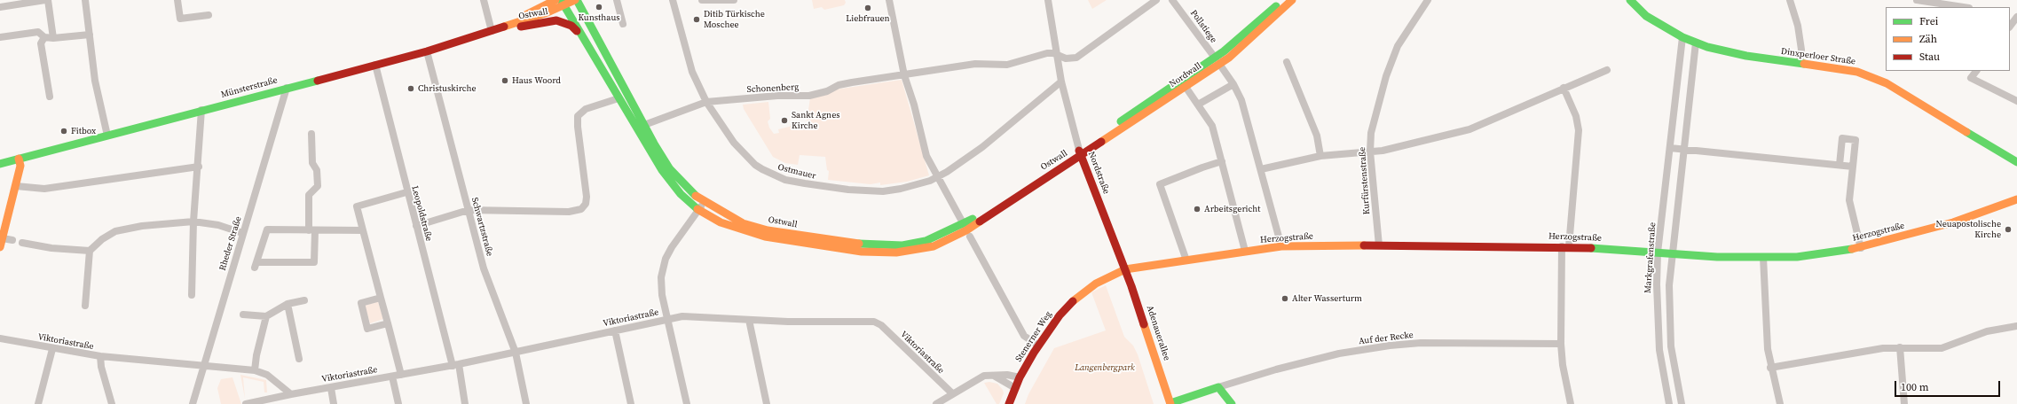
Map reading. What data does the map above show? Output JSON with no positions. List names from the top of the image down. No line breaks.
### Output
{"streets":{"main road":["Ostwall","Dinxperloer Straße","Nordwall","Münsterstraße","Nordstraße","Herzogstraße","Adenauerallee","Stenerner Weg"],"street":["Pollstiege","Schonenberg","Ostmauer","Kurfürstenstraße","Leopoldstraße","Schwartzstraße","Rheder Straße","Markgrafenstraße","Viktoriastraße","Auf der Recke"]},"crossings":[["Ostwall","Nordwall"],["Ostwall","Münsterstraße"],["Ostwall","Schonenberg"],["Ostwall","Nordstraße"],["Pollstiege","Nordwall"],["Pollstiege","Herzogstraße"],["Dinxperloer Straße","Markgrafenstraße"],["Nordwall","Nordstraße"],["Münsterstraße","Leopoldstraße"],["Münsterstraße","Schwartzstraße"],["Münsterstraße","Rheder Straße"],["Schonenberg","Ostmauer"],["Schonenberg","Nordstraße"],["Ostmauer","Nordstraße"],["Nordstraße","Herzogstraße"],["Nordstraße","Adenauerallee"],["Nordstraße","Stenerner Weg"],["Kurfürstenstraße","Herzogstraße"],["Leopoldstraße","Viktoriastraße"],["Schwartzstraße","Viktoriastraße"],["Herzogstraße","Markgrafenstraße"],["Herzogstraße","Adenauerallee"],["Herzogstraße","Stenerner Weg"],["Rheder Straße","Viktoriastraße"],["Adenauerallee","Stenerner Weg"]],"parks":["Langenbergpark"],"places":["Kunsthaus","Liebfrauen","Ditib Türkische Moschee","Haus Woord","Christuskirche","Sankt Agnes Kirche","Fitbox","Arbeitsgericht","Neuapostolische Kirche","Alter Wasserturm"],"legend":["Frei","Zäh","Stau"],"scale_bar":"100 m"}
